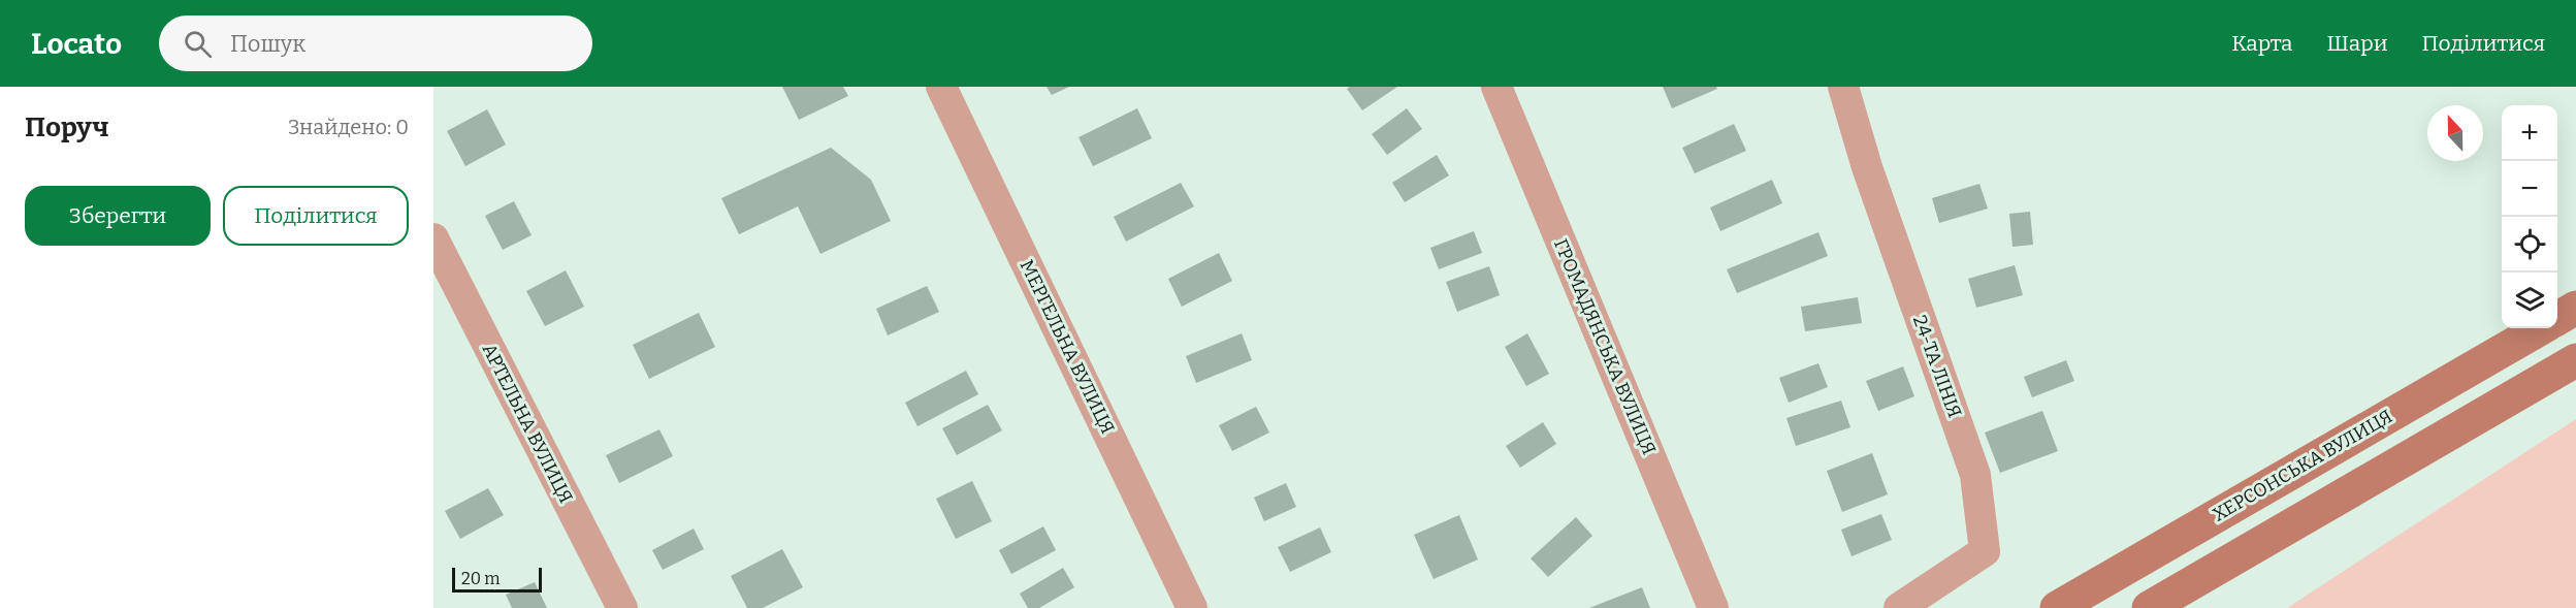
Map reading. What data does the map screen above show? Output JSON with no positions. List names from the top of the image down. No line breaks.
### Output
{"streets":{"street":["МЕРГЕЛЬНА ВУЛИЦЯ","ГРОМАДЯНСЬКА ВУЛИЦЯ","24-ТА ЛІНІЯ","АРТЕЛЬНА ВУЛИЦЯ","ХЕРСОНСЬКА ВУЛИЦЯ"]},"scale_bar":"20 m","north":"top","page":{"header":"Locato","search":"Пошук","nav":["Карта","Шари","Поділитися"],"heading":["Поруч","Знайдено: 0"],"map_buttons":["+","−"],"buttons":["Зберегти","Поділитися"],"scale":"20 m"}}
